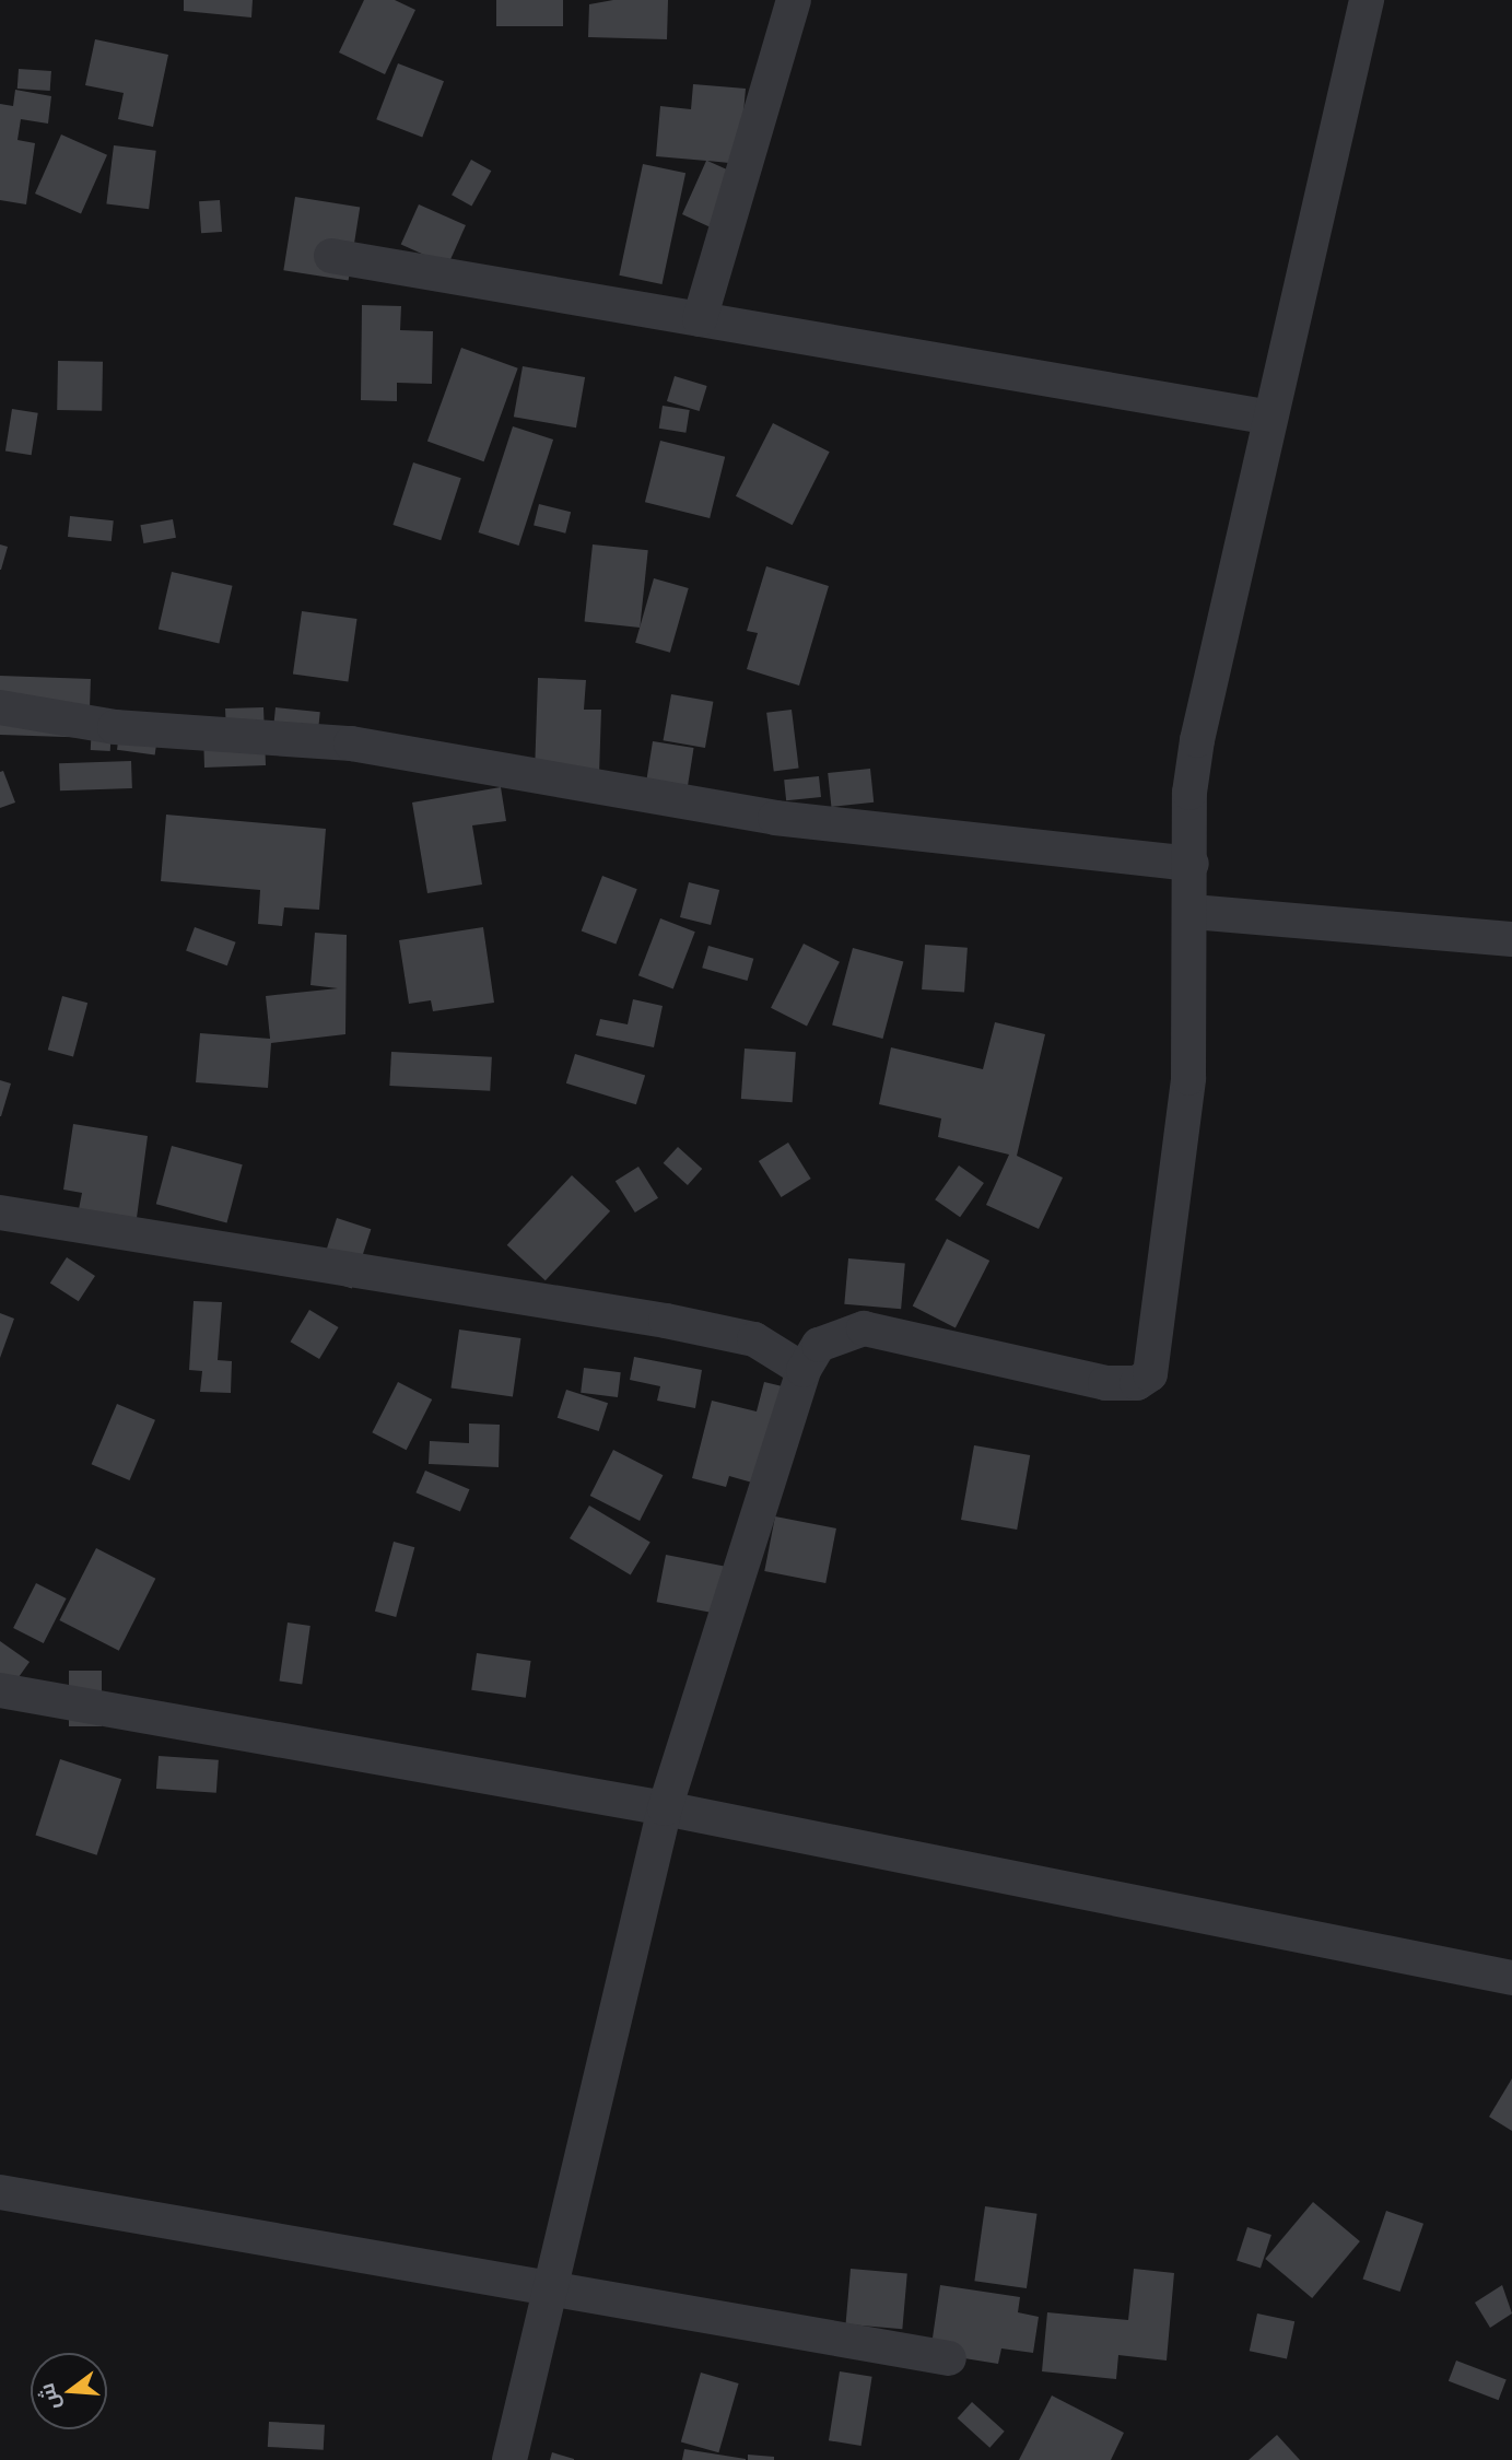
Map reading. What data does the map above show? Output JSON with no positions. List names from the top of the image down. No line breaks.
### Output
{"north":"left"}
